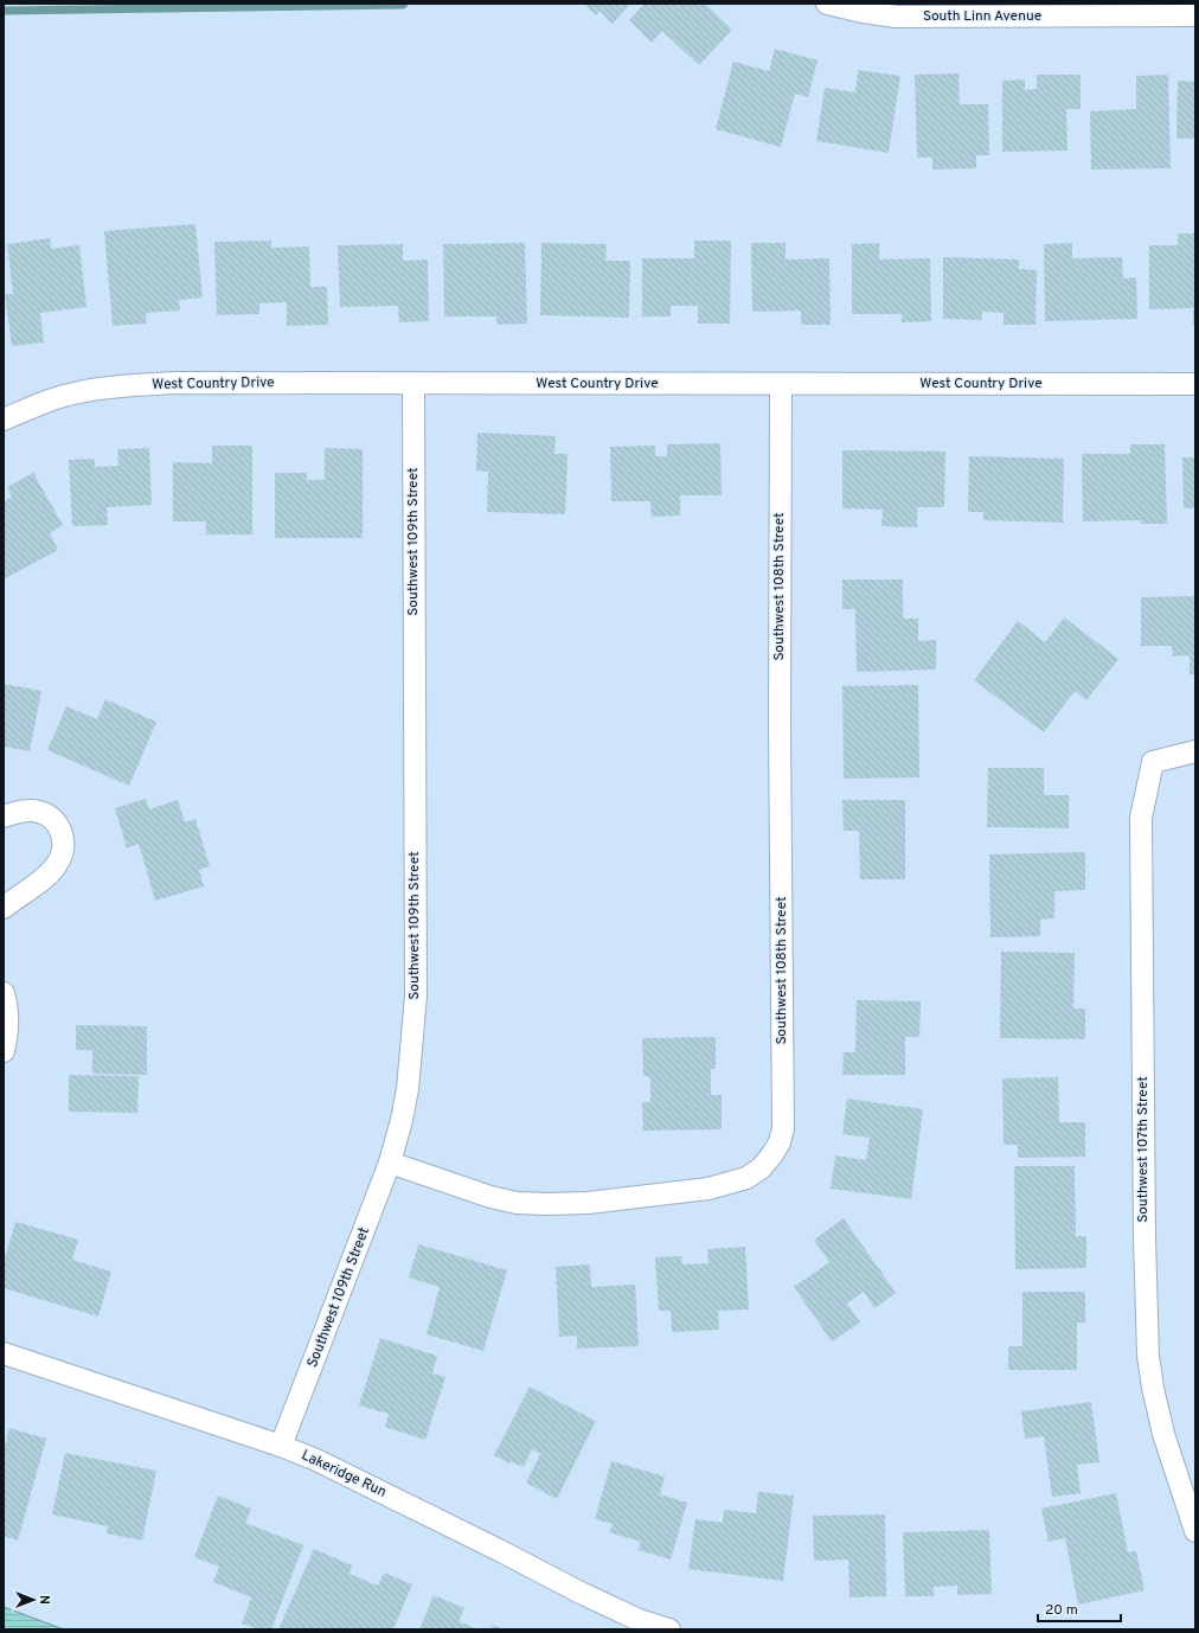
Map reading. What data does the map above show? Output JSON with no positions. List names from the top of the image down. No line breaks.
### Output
{"streets":{"street":["South Linn Avenue","West Country Drive","Southwest 109th Street","Southwest 108th Street","Southwest 107th Street","Lakeridge Run"]},"crossings":[["West Country Drive","Southwest 109th Street"],["West Country Drive","Southwest 108th Street"],["Southwest 109th Street","Southwest 108th Street"],["Southwest 109th Street","Lakeridge Run"]],"scale_bar":"20 m","north":"right"}
